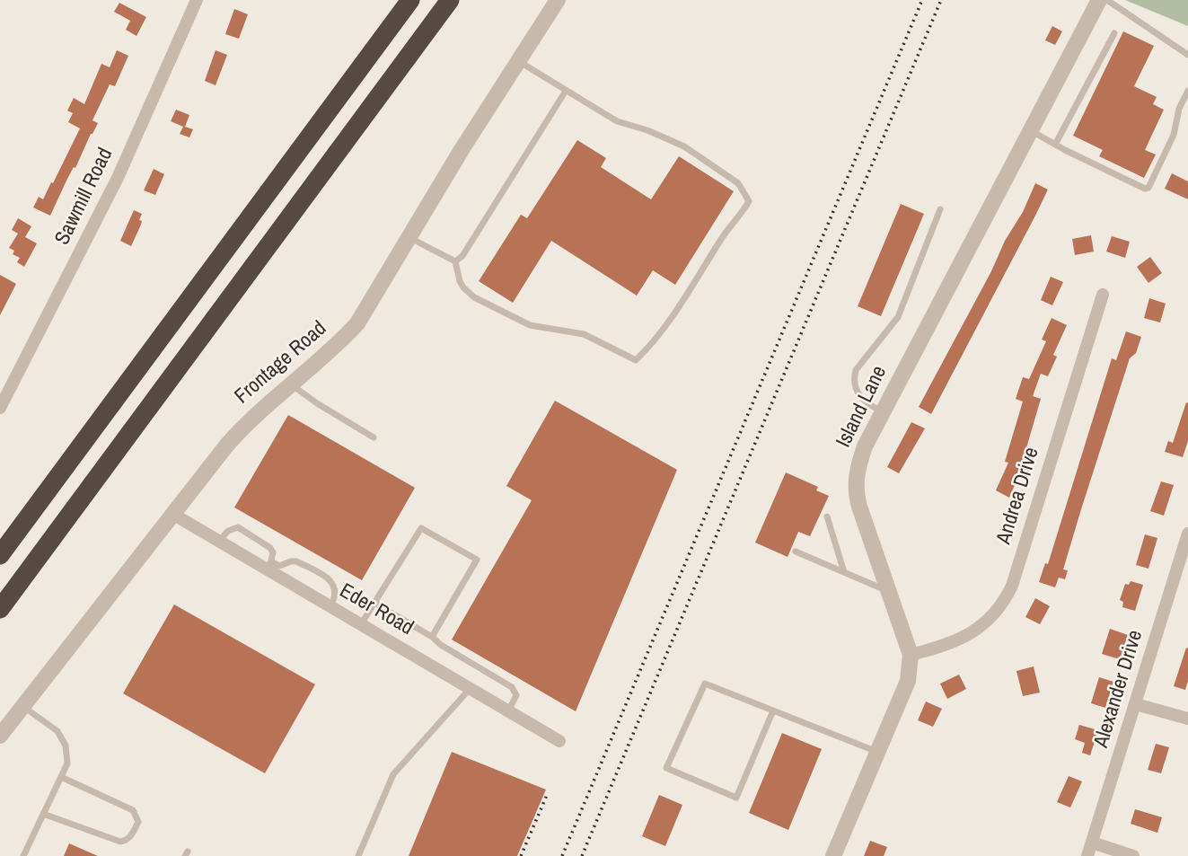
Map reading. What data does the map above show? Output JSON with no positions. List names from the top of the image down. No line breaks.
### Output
{"streets":{"street":["Sawmill Road","Frontage Road","Island Lane","Andrea Drive","Eder Road","Alexander Drive"]},"crossings":[["Frontage Road","Eder Road"],["Island Lane","Andrea Drive"]]}
